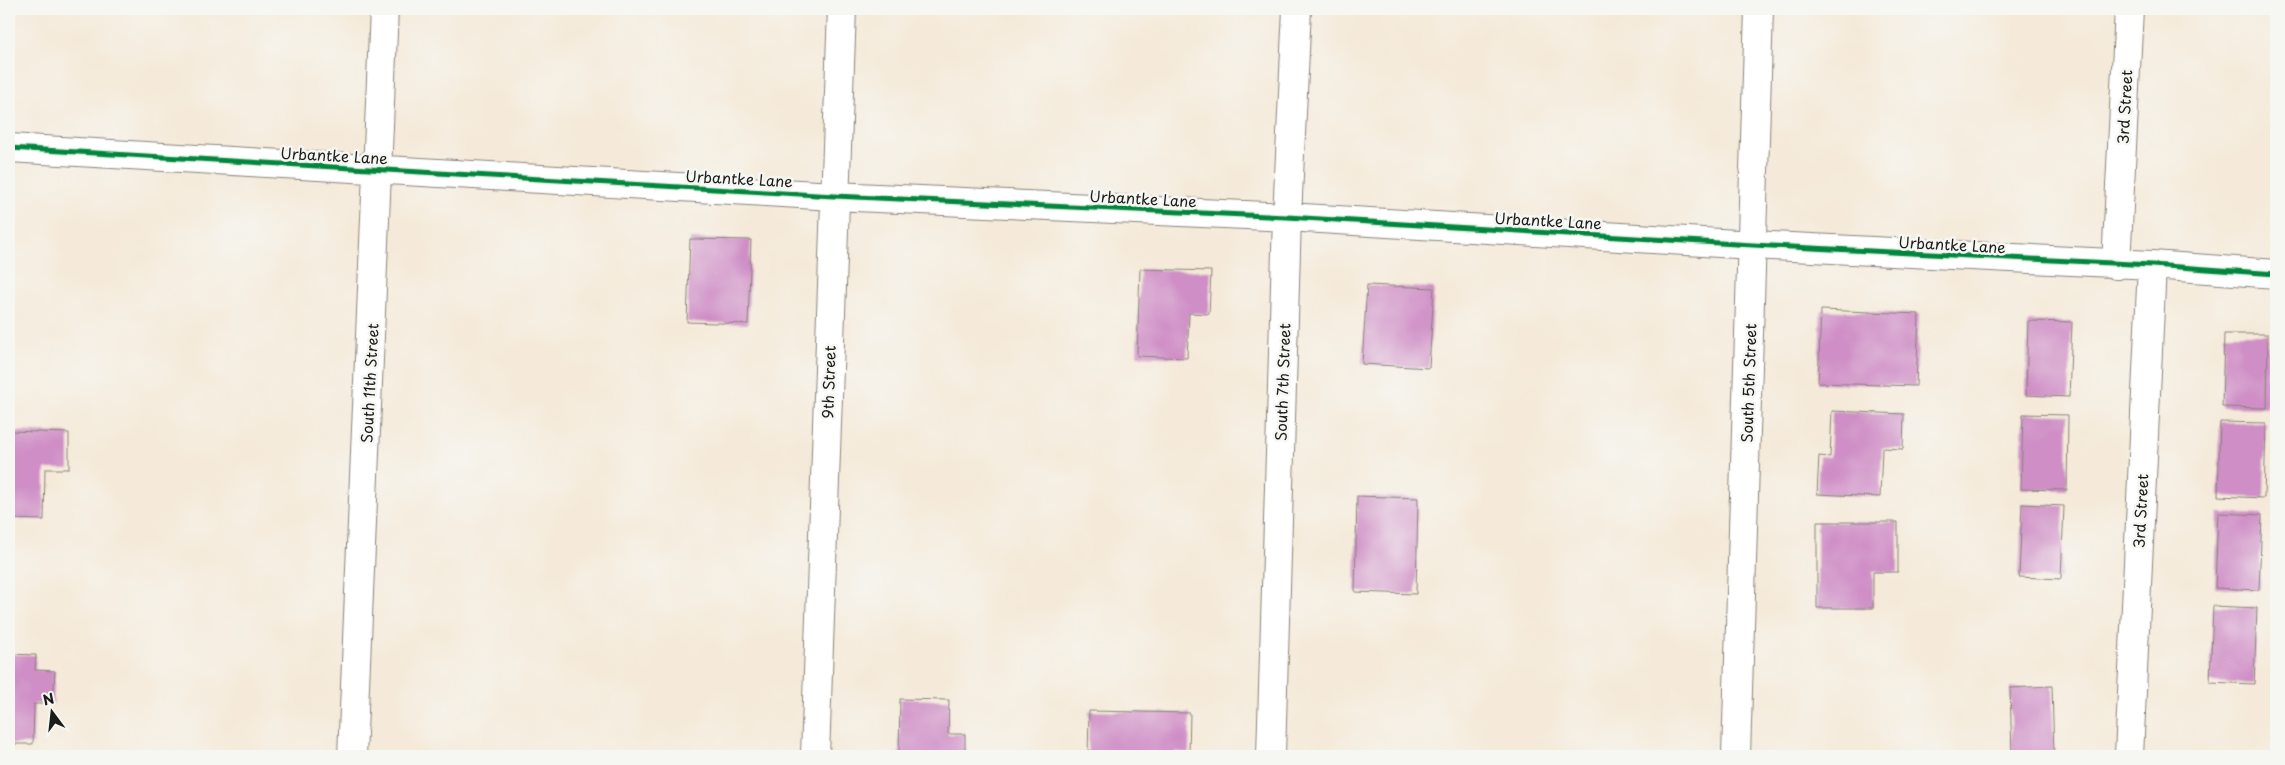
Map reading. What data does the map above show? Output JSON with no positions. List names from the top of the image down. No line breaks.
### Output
{"streets":{"street":["3rd Street","Urbantke Lane","9th Street","South 7th Street","South 11th Street","South 5th Street"]},"crossings":[["3rd Street","Urbantke Lane"],["Urbantke Lane","9th Street"],["Urbantke Lane","South 7th Street"],["Urbantke Lane","South 11th Street"],["Urbantke Lane","South 5th Street"]],"north":"top"}
